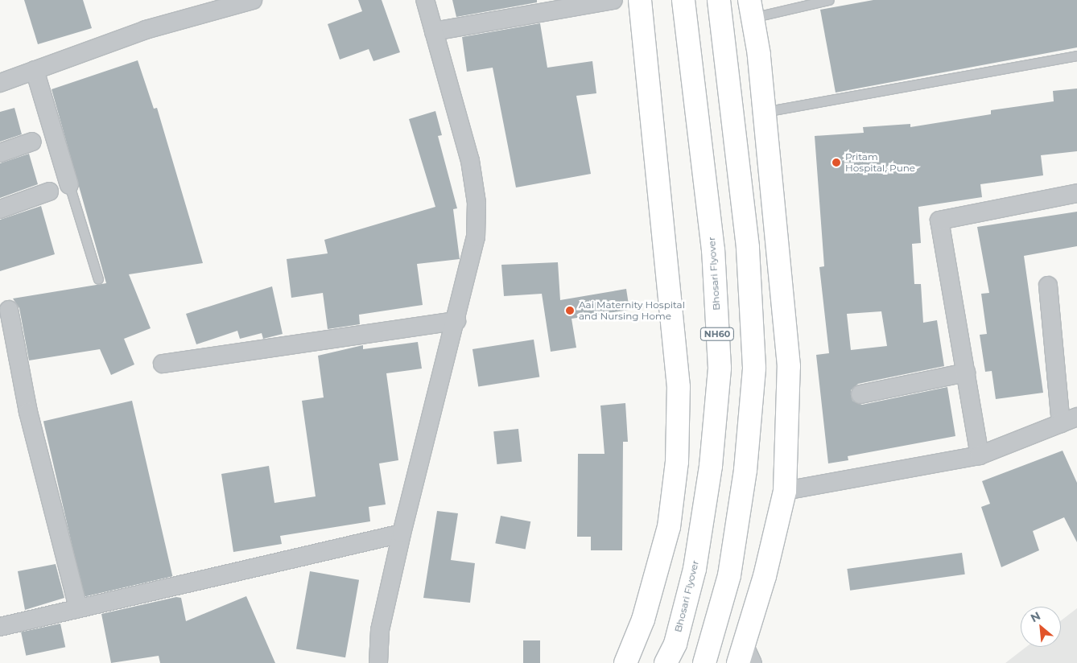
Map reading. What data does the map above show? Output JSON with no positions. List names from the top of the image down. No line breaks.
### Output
{"streets":{"main road":["Bhosari Flyover","NH60"]},"places":["Pritam Hospital, Pune","Aai Maternity Hospital and Nursing Home"],"north":"top left"}
